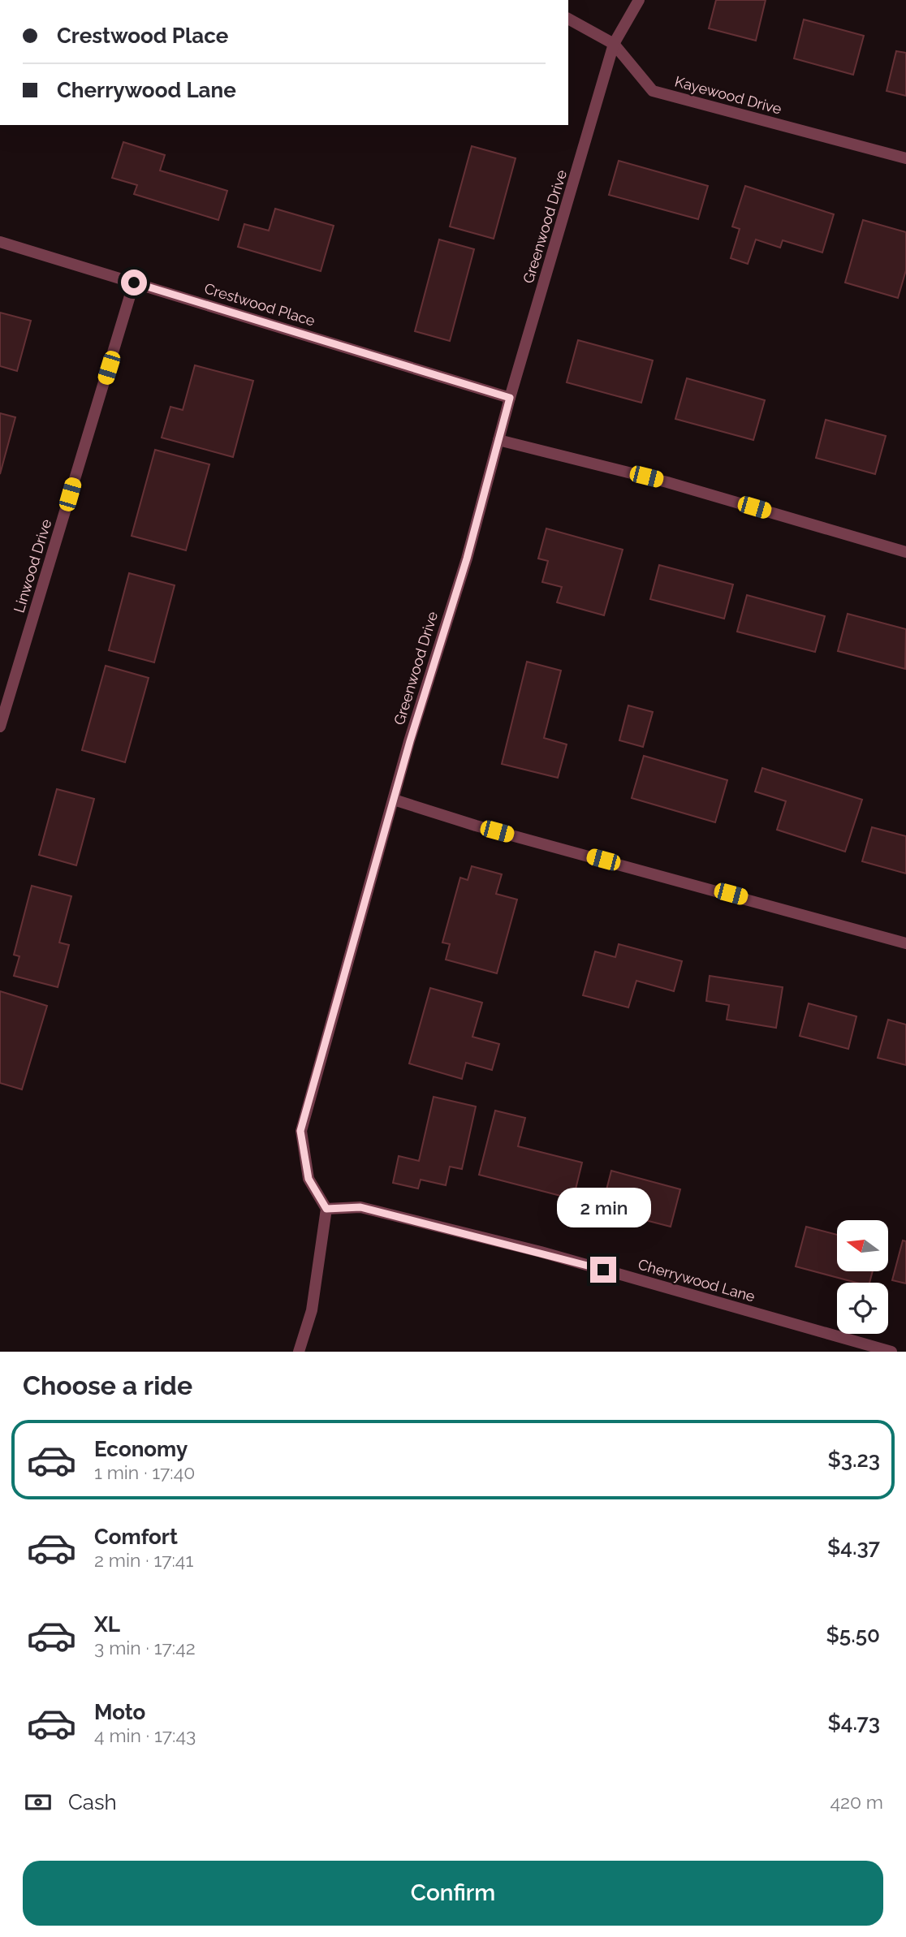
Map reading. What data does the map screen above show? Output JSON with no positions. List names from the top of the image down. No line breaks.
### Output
{"streets":{"street":["Kayewood Drive","Greenwood Drive","Crestwood Place","Linwood Drive","Cherrywood Lane"]},"crossings":[["Kayewood Drive","Greenwood Drive"],["Greenwood Drive","Crestwood Place"],["Greenwood Drive","Cherrywood Lane"],["Crestwood Place","Linwood Drive"]],"north":"left","page":{"banner":["Crestwood Place","Cherrywood Lane"],"bubble":"2 min","heading":"Choose a ride","list":[{"name":"Economy","note":"1 min · 17:40","value":"$3.23"},{"name":"Comfort","note":"2 min · 17:41","value":"$4.37"},{"name":"XL","note":"3 min · 17:42","value":"$5.50"},{"name":"Moto","note":"4 min · 17:43","value":"$4.73"}],"pay":["Cash","420 m"],"buttons":"Confirm"}}
